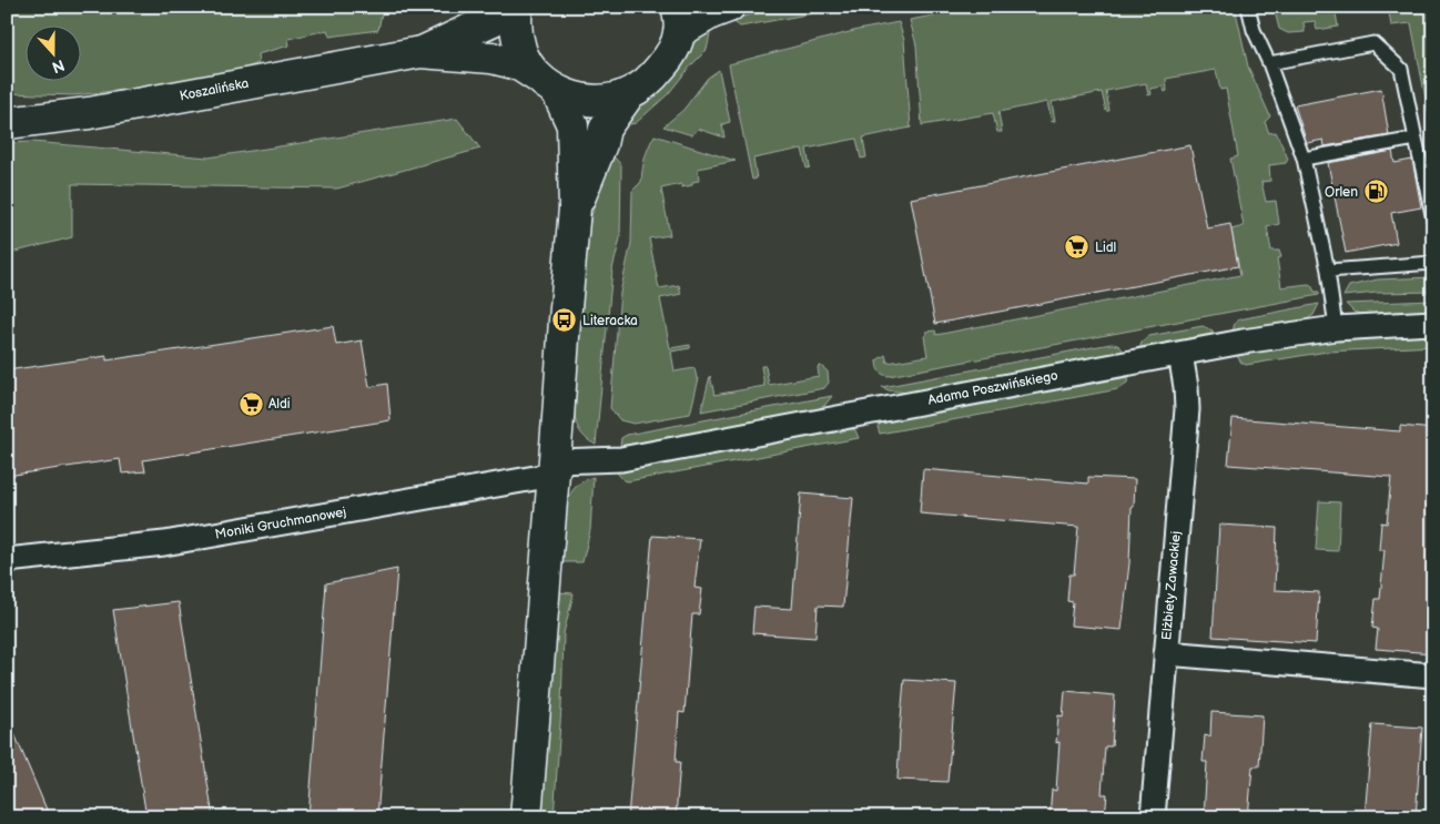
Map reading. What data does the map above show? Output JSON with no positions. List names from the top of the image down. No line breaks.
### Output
{"streets":{"street":["Koszalińska","Adama Poszwińskiego","Moniki Gruchmanowej","Elżbiety Zawackiej"]},"crossings":[["Adama Poszwińskiego","Moniki Gruchmanowej"],["Adama Poszwińskiego","Elżbiety Zawackiej"]],"places":{"fuel station":["Orlen"],"supermarket":["Lidl","Aldi"],"bus stop":["Literacka"]},"north":"bottom"}
